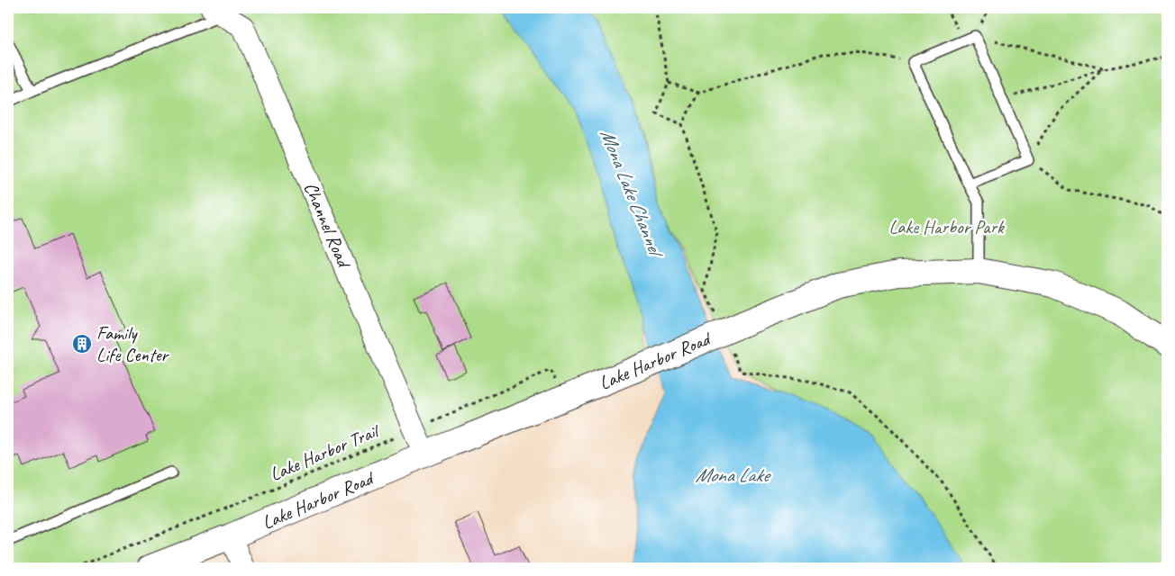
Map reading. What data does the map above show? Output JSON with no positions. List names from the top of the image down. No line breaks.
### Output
{"streets":{"street":["Channel Road","Lake Harbor Road"],"path":["Lake Harbor Trail"]},"crossings":[["Channel Road","Lake Harbor Road"],["Channel Road","Lake Harbor Trail"],["Lake Harbor Road","Lake Harbor Trail"]],"water":["Mona Lake Channel","Mona Lake"],"parks":["Lake Harbor Park"],"places":{"building":["Family Life Center"]}}
